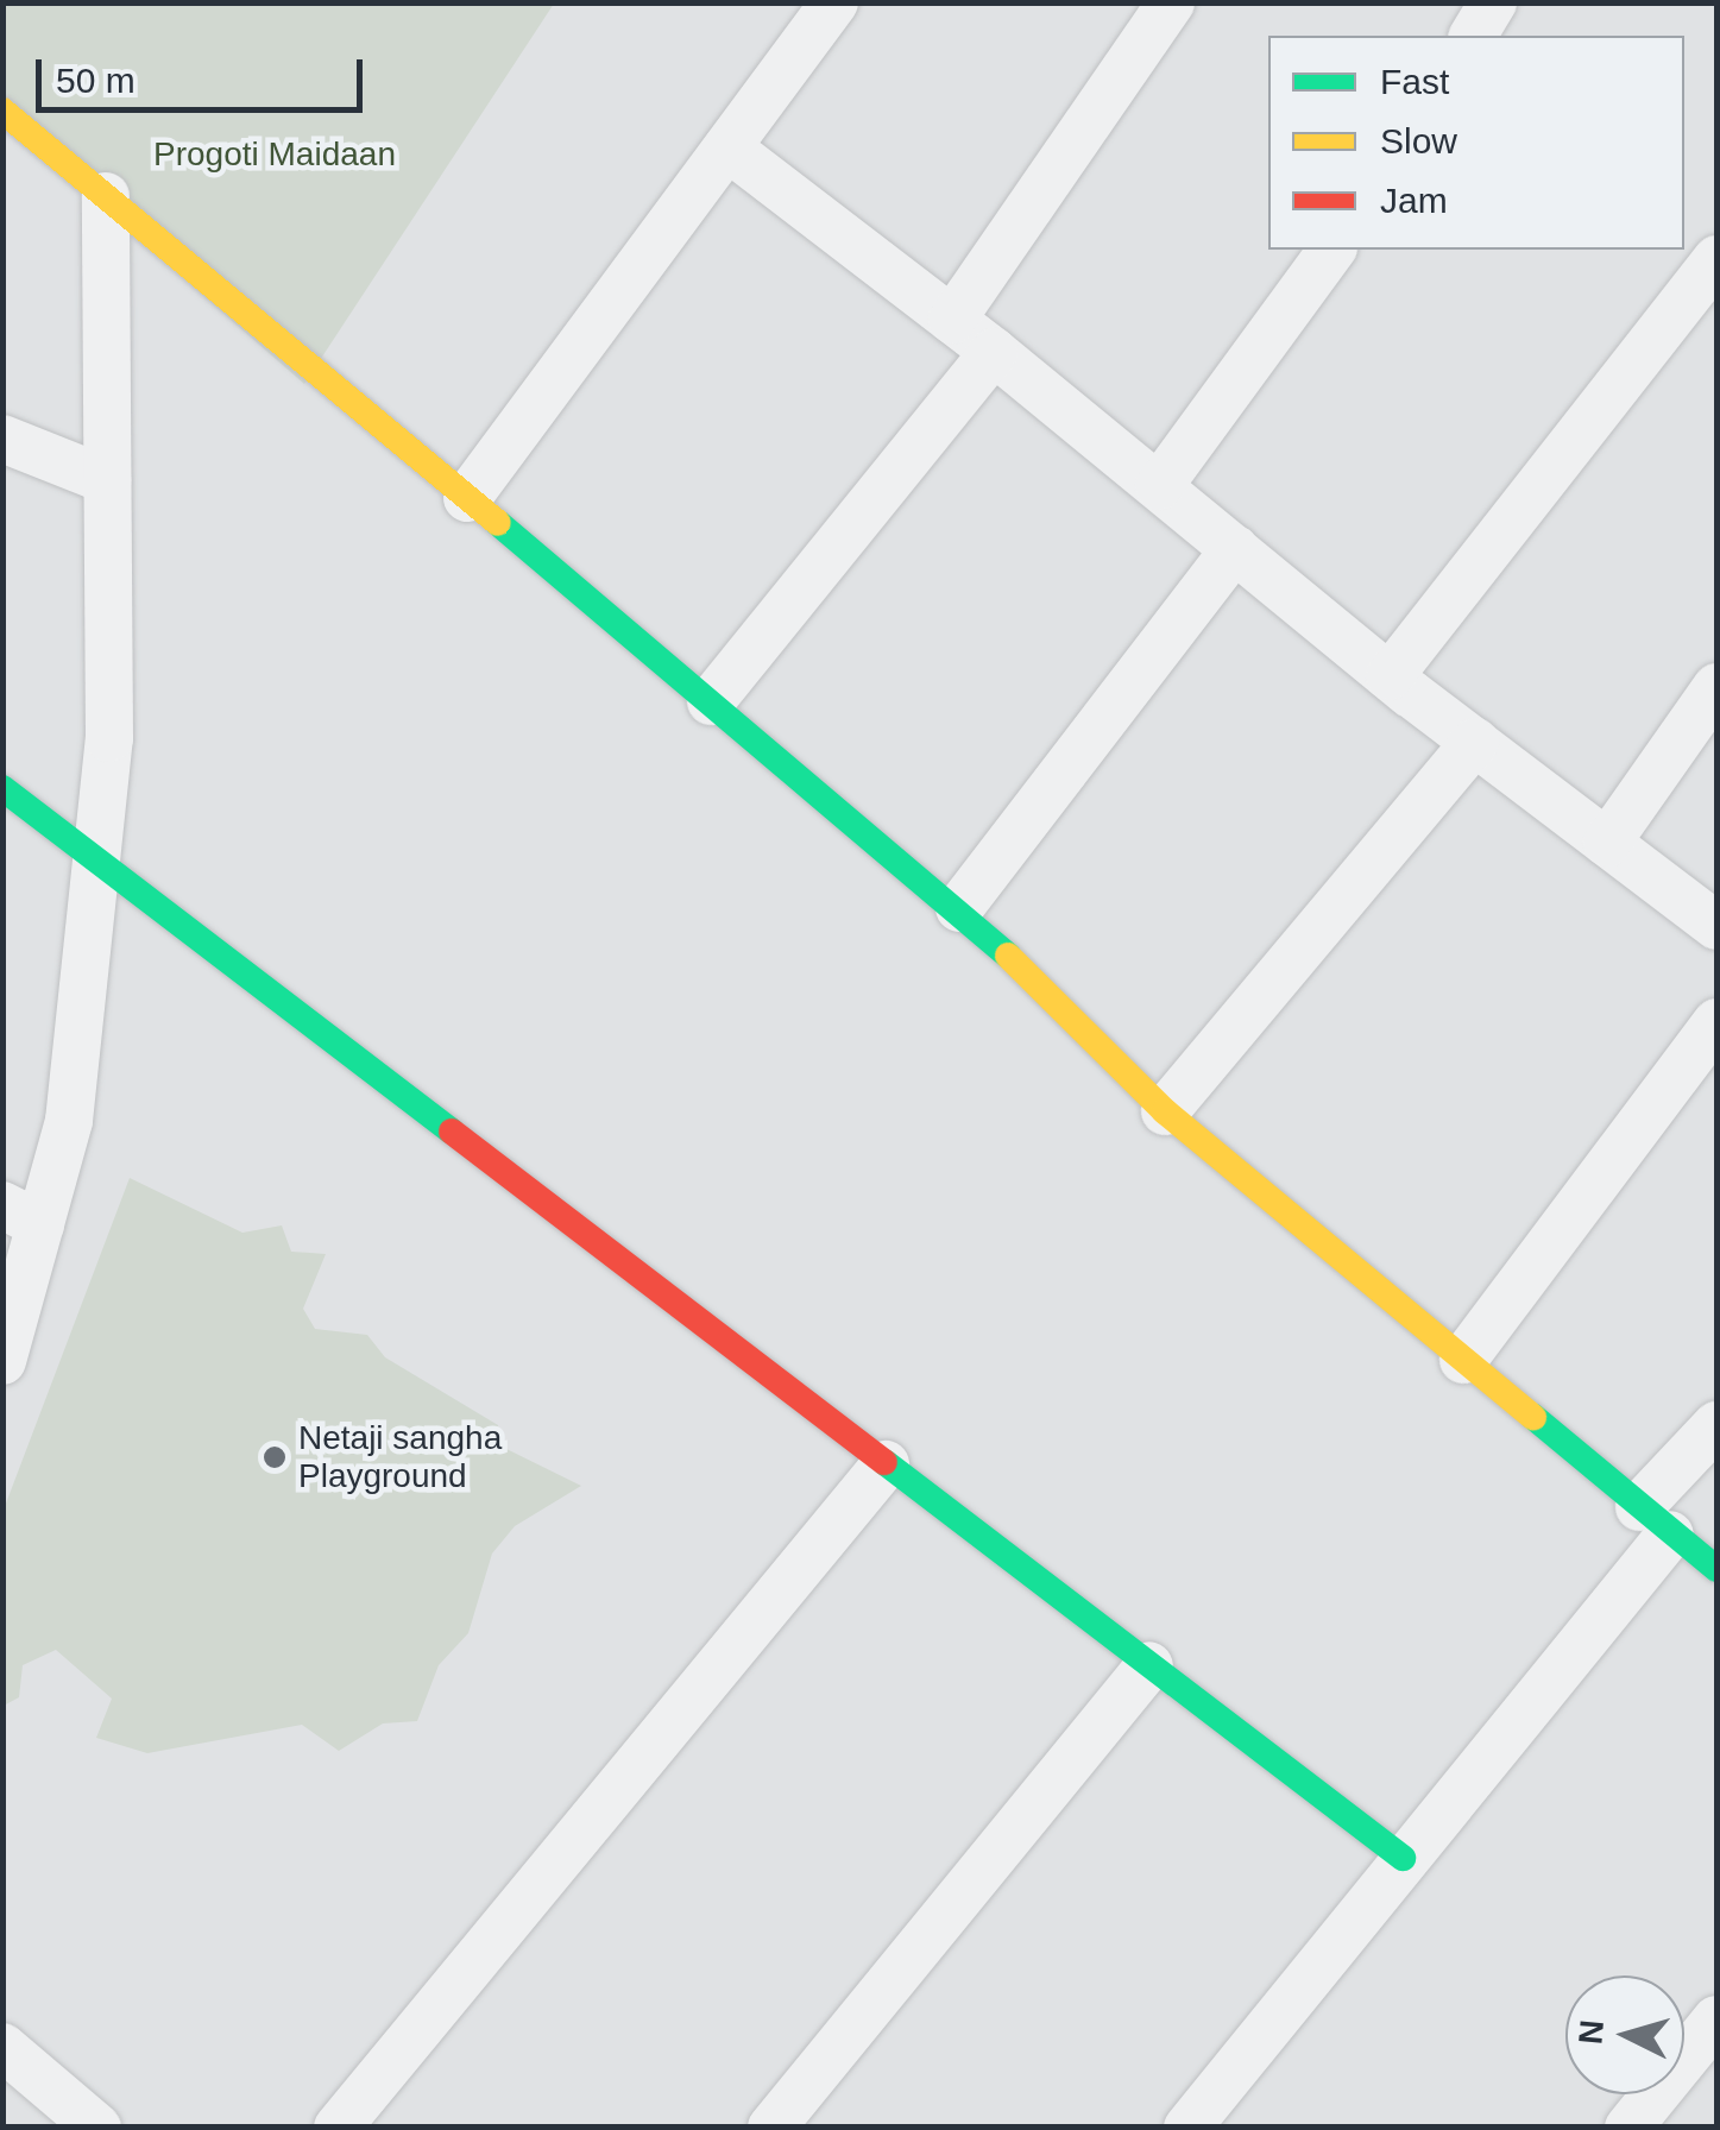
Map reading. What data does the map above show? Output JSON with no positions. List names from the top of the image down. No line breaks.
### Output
{"parks":["Progoti Maidaan"],"places":["Netaji sangha Playground"],"legend":["Fast","Slow","Jam"],"scale_bar":"50 m","north":"left"}
